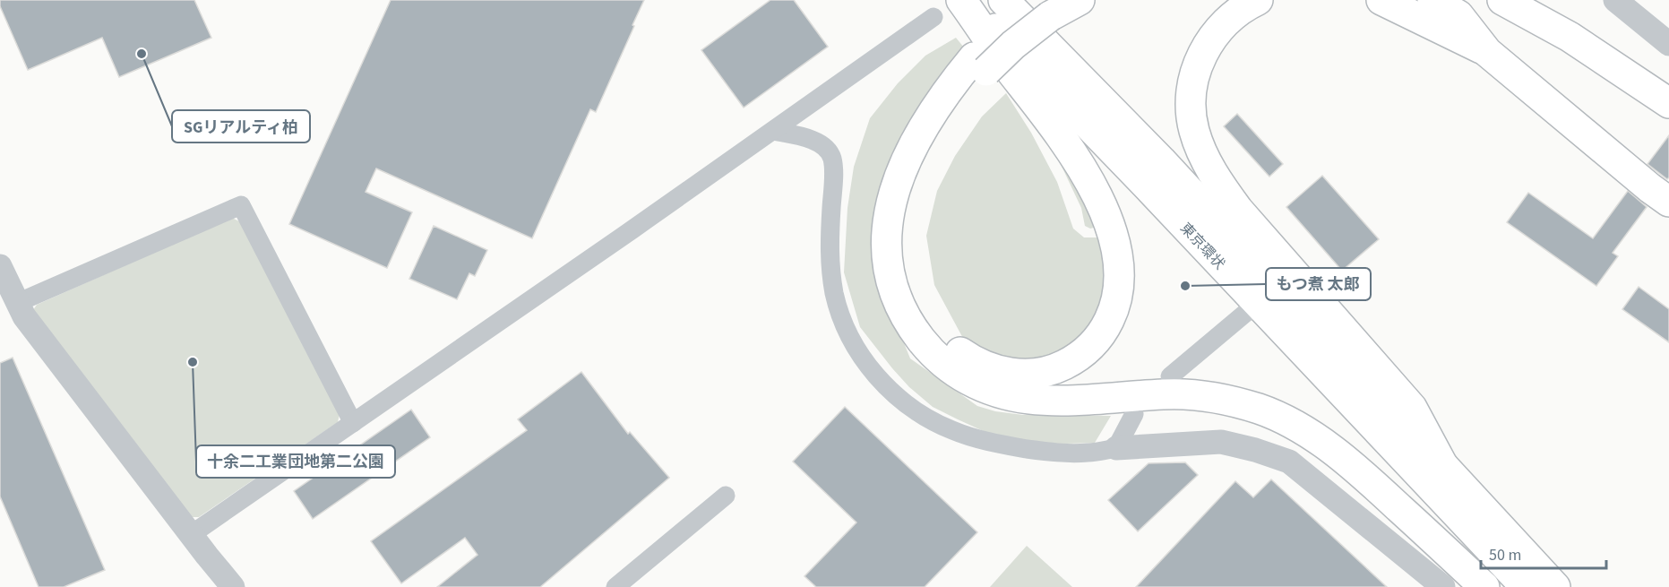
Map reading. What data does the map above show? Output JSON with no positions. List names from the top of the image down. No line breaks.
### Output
{"streets":{"highway":["東京環状"]},"places":["SGリアルティ柏","もつ煮 太郎","十余二工業団地第二公園"],"scale_bar":"50 m"}
